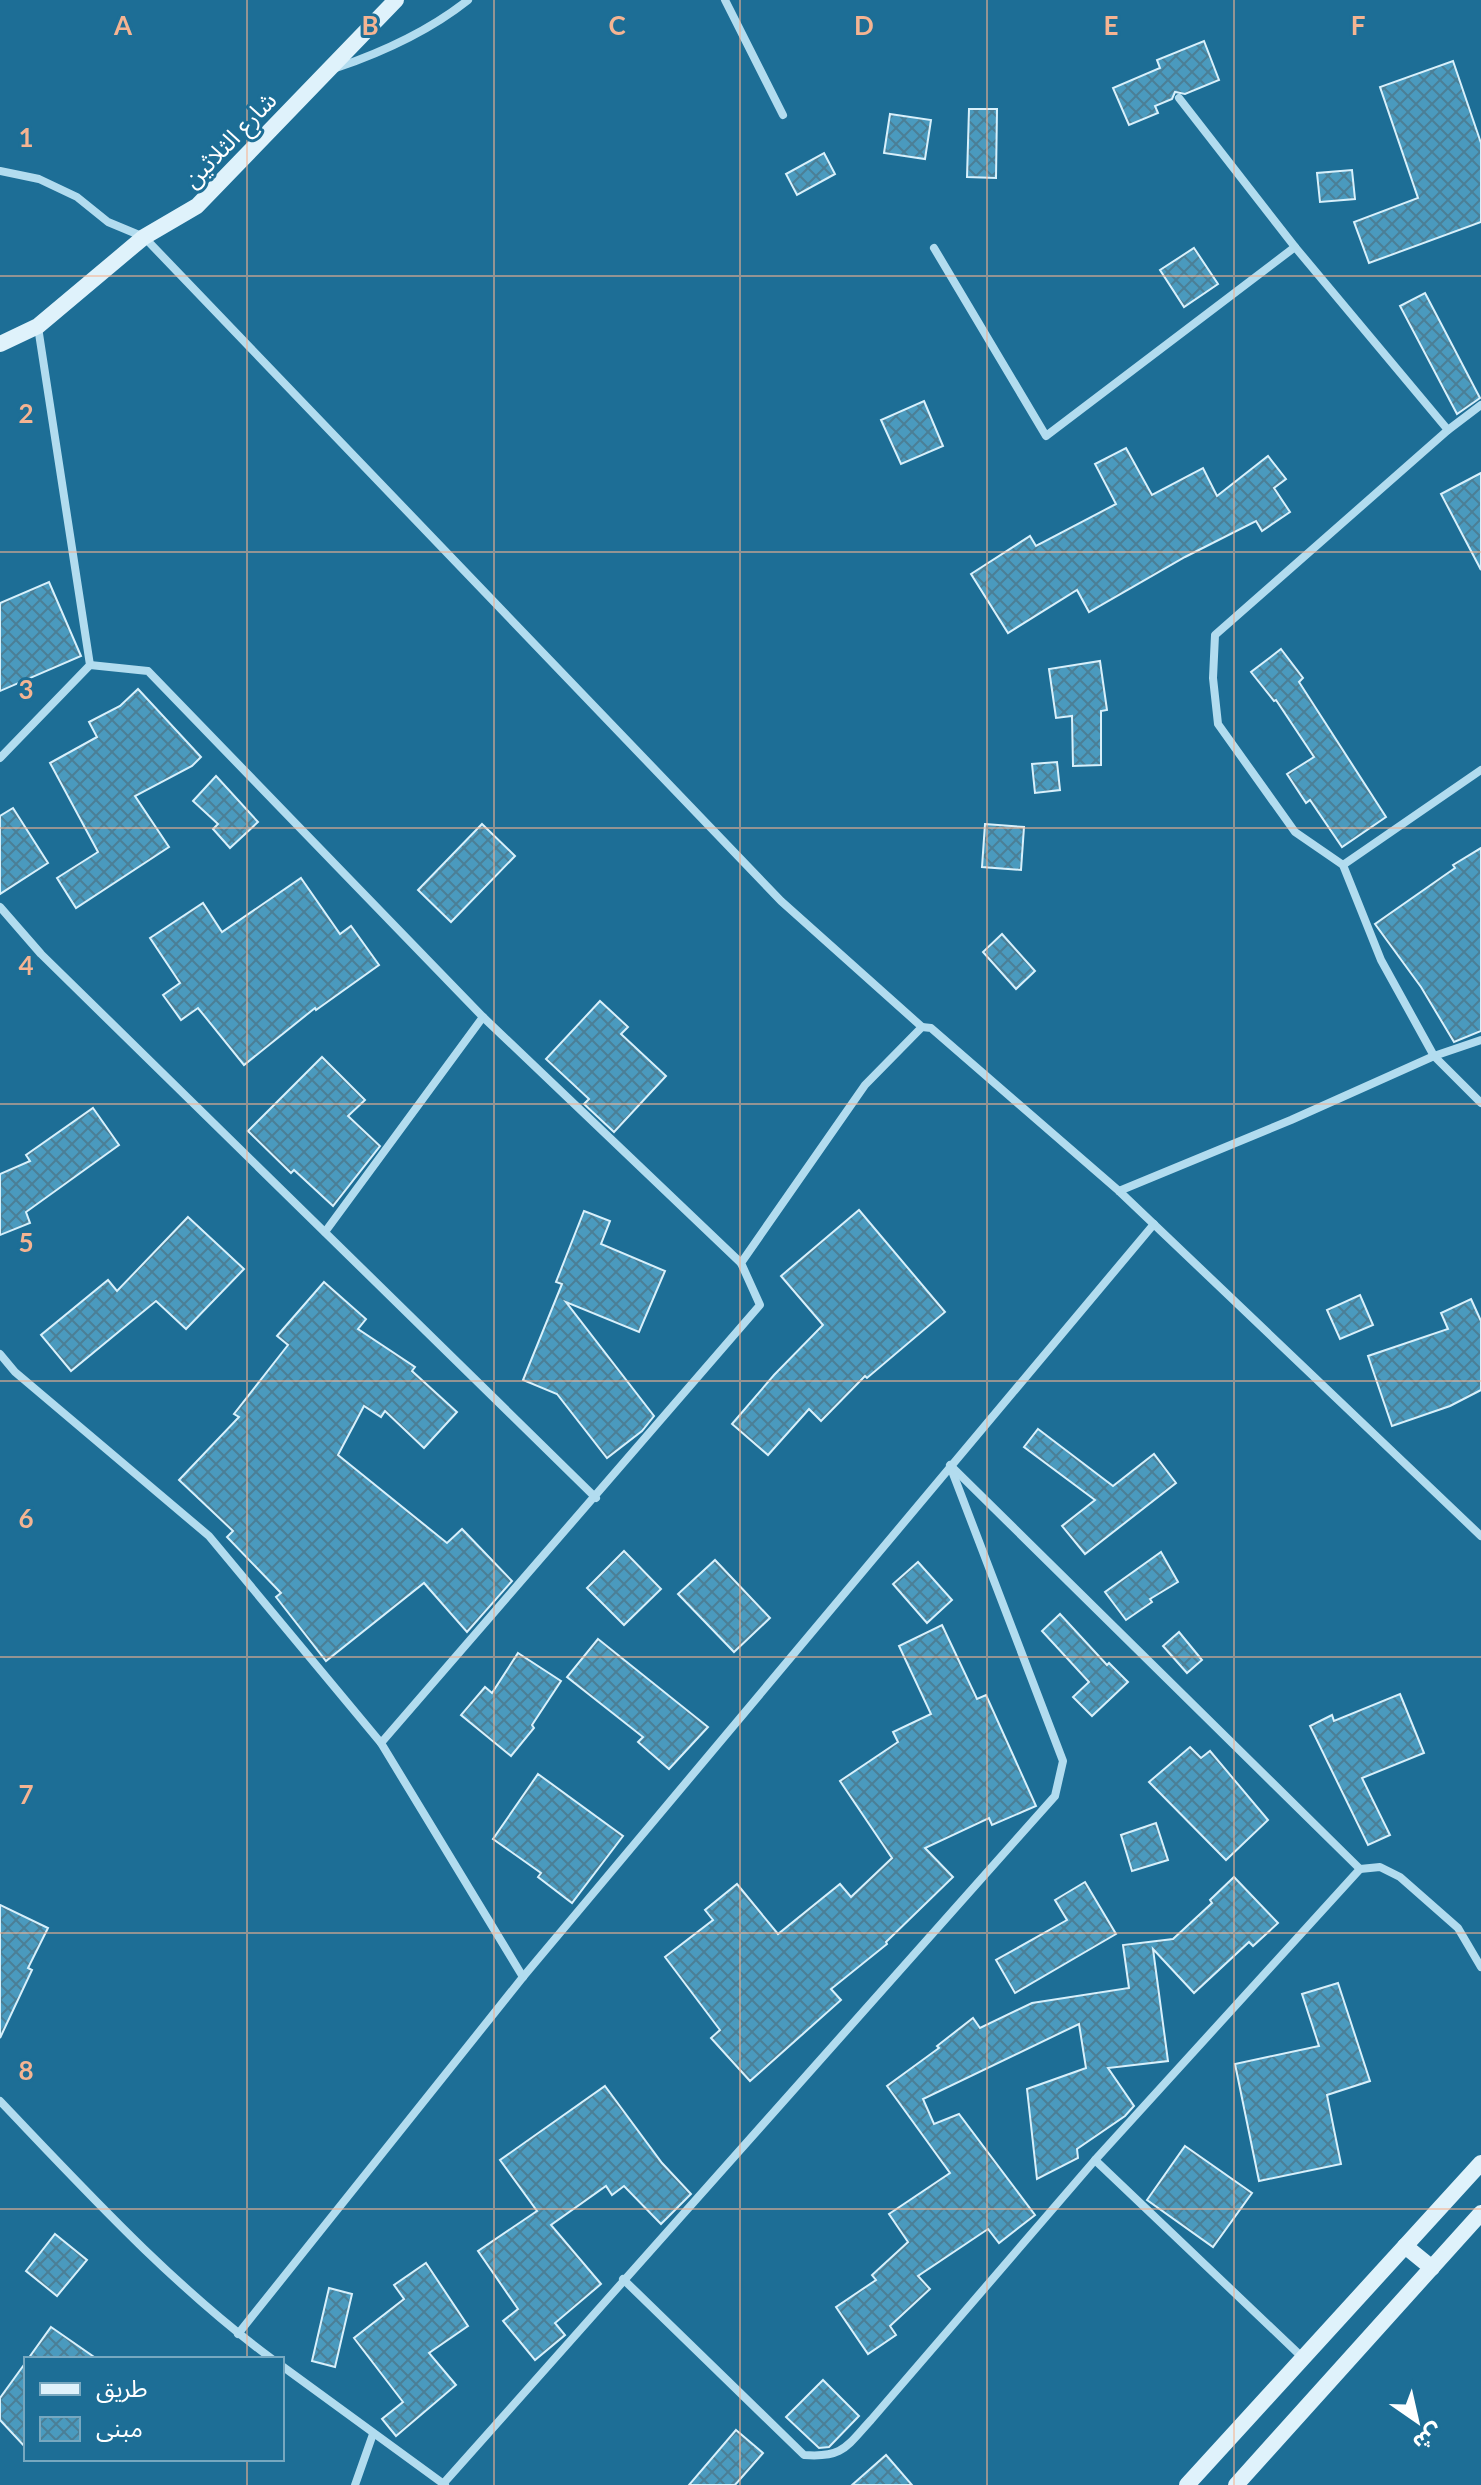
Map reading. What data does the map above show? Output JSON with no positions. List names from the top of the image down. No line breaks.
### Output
{"streets":{"street":["شارع الثلاثين"]},"legend":["طريق","مبنى"],"north":"bottom right","grid":{"columns":["A","B","C","D","E","F"],"rows":["1","2","3","4","5","6","7","8"]}}
